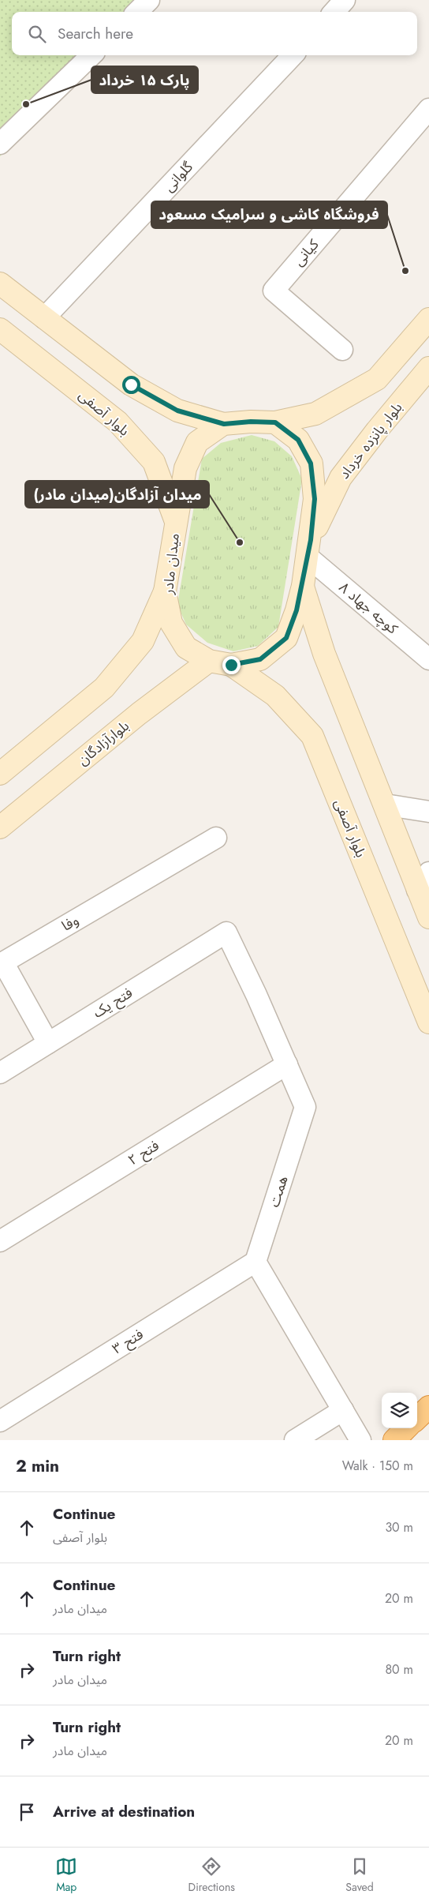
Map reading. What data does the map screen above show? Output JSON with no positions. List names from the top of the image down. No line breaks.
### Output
{"streets":{"main road":["بلوار آصفی","بلوار پانزده خرداد","میدان مادر","بلوارآزادگان"],"street":["گلوانی","کیانی","کوچه جهاد ۸","وفا","فتح یک","فتح ۲","همت","فتح ۳"]},"crossings":[["بلوار آصفی","میدان مادر"],["بلوار پانزده خرداد","میدان مادر"],["بلوار پانزده خرداد","کوچه جهاد ۸"],["میدان مادر","کوچه جهاد ۸"],["میدان مادر","بلوارآزادگان"],["وفا","فتح یک"],["فتح یک","همت"],["فتح ۲","همت"],["همت","فتح ۳"]],"places":["پارک ۱۵ خرداد","فروشگاه کاشی و سرامیک مسعود","(میدان آزادگان(میدان مادر"],"page":{"search":"Search here","heading":["2 min","Walk · 150 m"],"list":[["Continue","بلوار آصفی","30 m"],["Continue","میدان مادر","20 m"],["Turn right","میدان مادر","80 m"],["Turn right","میدان مادر","20 m"],"Arrive at destination"],"nav":["Map","Directions","Saved"]}}
